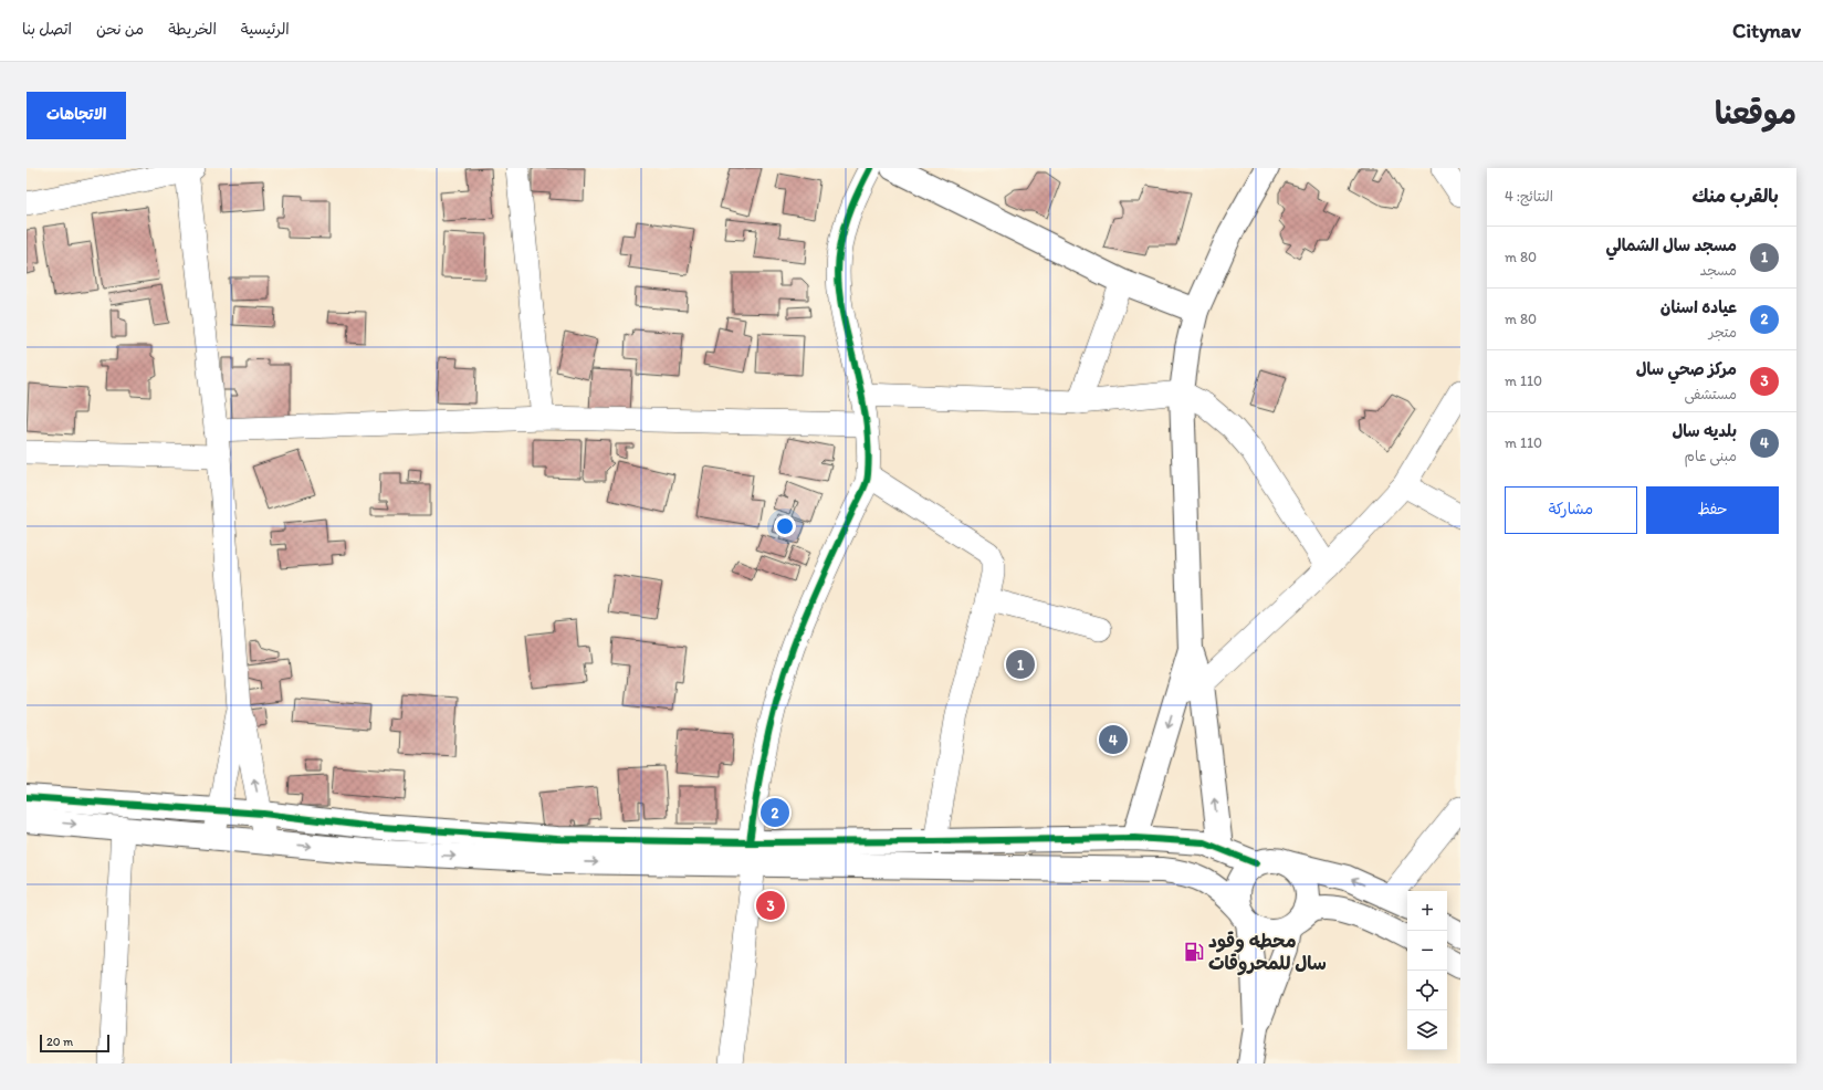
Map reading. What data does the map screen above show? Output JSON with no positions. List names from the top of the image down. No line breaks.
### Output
{"places":{"fuel station":["محطه وقود سال للمحروقات"]},"scale_bar":"20 m","page":{"header":"Citynav","nav":["الرئيسية","الخريطة","من نحن","اتصل بنا"],"title":"موقعنا","buttons":["الاتجاهات",["حفظ","مشاركة"]],"heading":["بالقرب منك","النتائج: 4"],"list":[{"mark":"1","name":"مسجد سال الشمالي","note":"مسجد","value":"80 m"},{"mark":"2","name":"عياده اسنان","note":"متجر","value":"80 m"},{"mark":"3","name":"مركز صحي سال","note":"مستشفى","value":"110 m"},{"mark":"4","name":"بلديه سال","note":"مبنى عام","value":"110 m"}],"pins":["1","4","2","3"],"map_buttons":["+","−"],"scale":"20 m"}}
